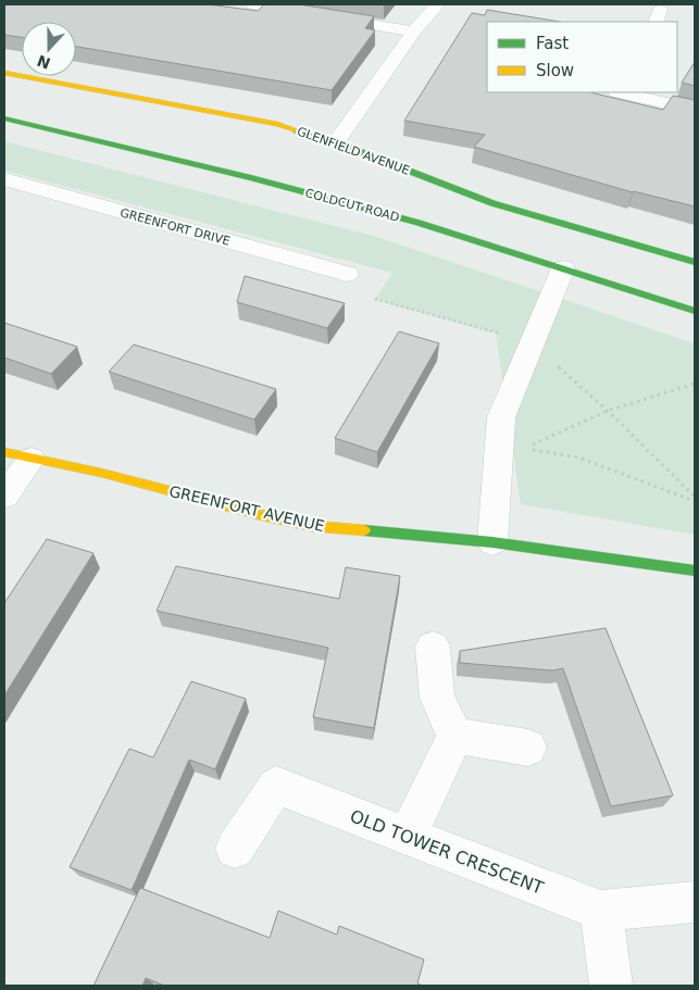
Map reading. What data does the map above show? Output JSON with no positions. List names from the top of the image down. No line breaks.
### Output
{"streets":{"street":["GLENFIELD AVENUE","COLDCUT ROAD","GREENFORT DRIVE","GREENFORT AVENUE","OLD TOWER CRESCENT"]},"legend":["Fast","Slow"],"north":"bottom"}
